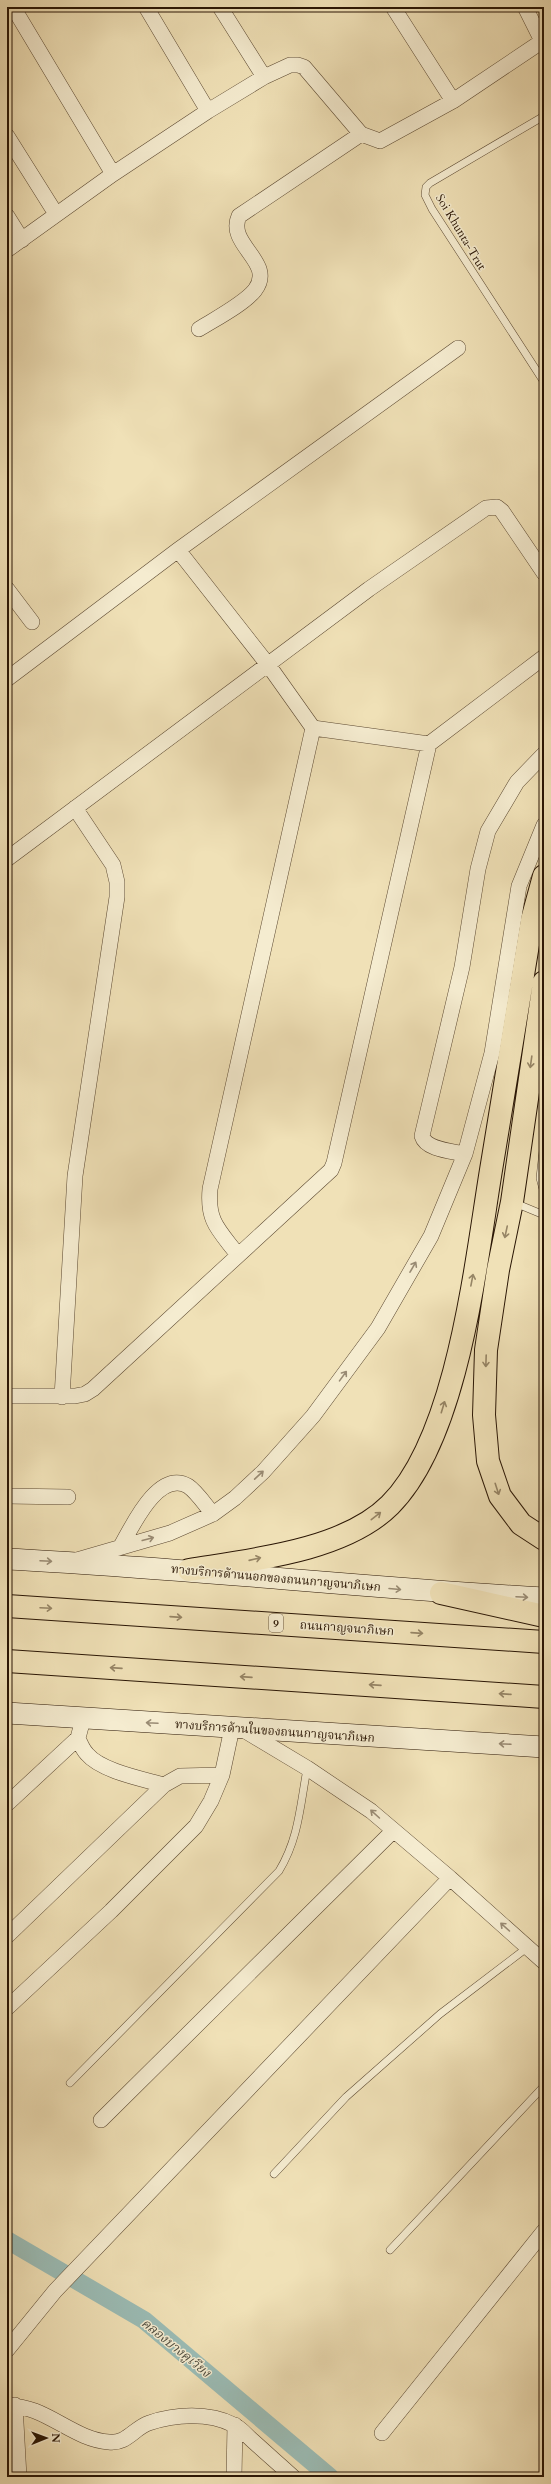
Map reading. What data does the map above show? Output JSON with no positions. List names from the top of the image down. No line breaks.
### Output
{"streets":{"main road":["ทางบริการด้านนอกของถนนกาญจนาภิเษก","9","ถนนกาญจนาภิเษก","ทางบริการด้านในของถนนกาญจนาภิเษก"],"lane":["Soi Khunta-Trut"]},"water":["คลองบางคูเวียง"],"north":"right"}
